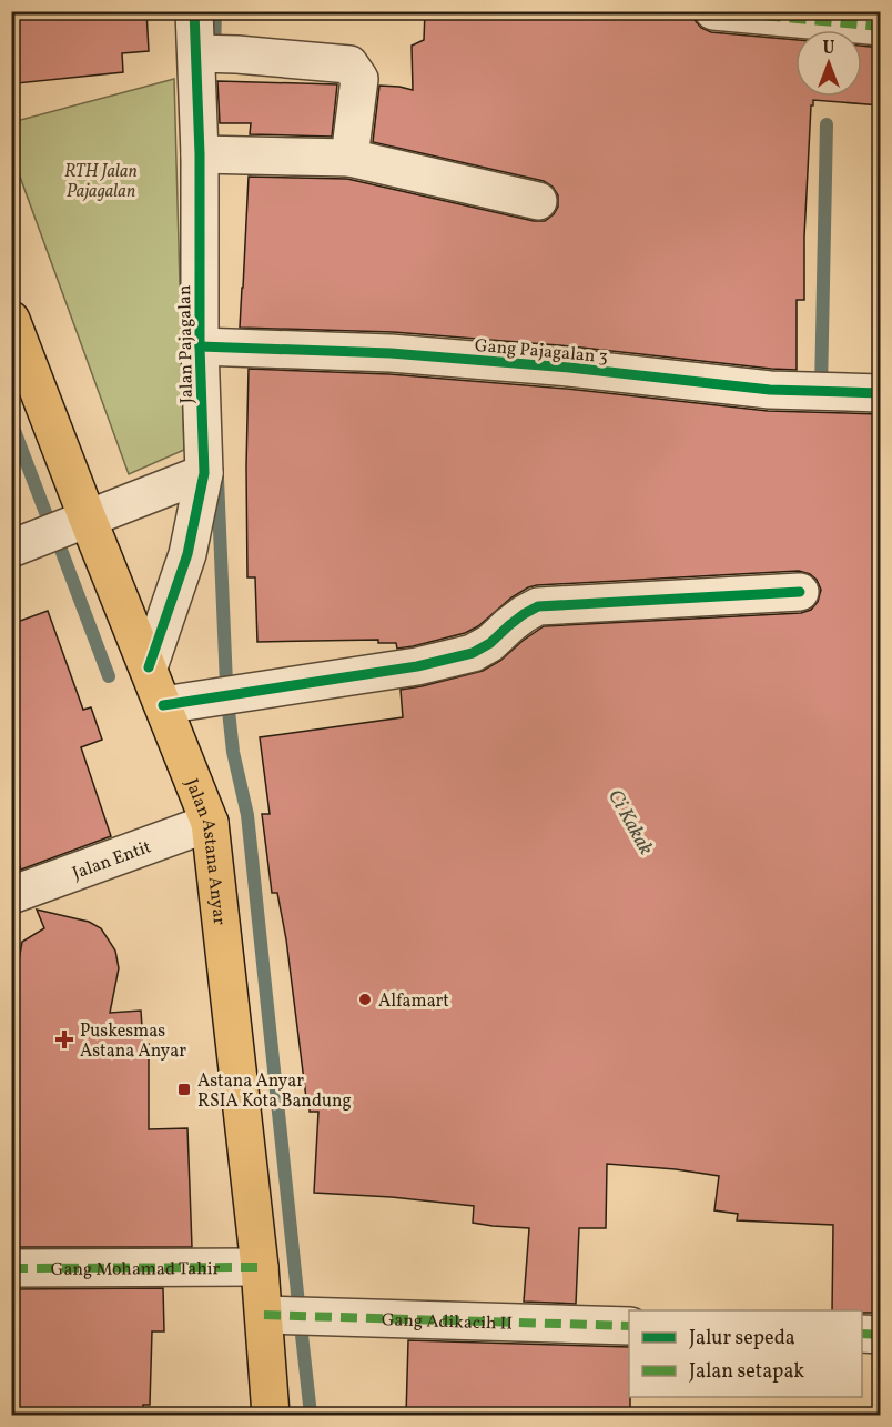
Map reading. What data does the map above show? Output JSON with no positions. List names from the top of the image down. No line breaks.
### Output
{"streets":{"main road":["Jalan Astana Anyar"],"street":["Jalan Pajagalan","Gang Pajagalan 3","Jalan Entit","Gang Mohamad Tahir","Gang Adikacih II"]},"crossings":[["Jalan Pajagalan","Gang Pajagalan 3"],["Jalan Pajagalan","Jalan Astana Anyar"],["Jalan Astana Anyar","Jalan Entit"],["Jalan Astana Anyar","Gang Mohamad Tahir"],["Jalan Astana Anyar","Gang Adikacih II"]],"water":["Ci Kakak"],"parks":["RTH Jalan Pajagalan"],"places":{"other":["Alfamart"],"health":["Puskesmas Astana Anyar"],"transit":["Astana Anyar RSIA Kota Bandung"]},"legend":["Jalur sepeda","Jalan setapak"],"north":"top"}
